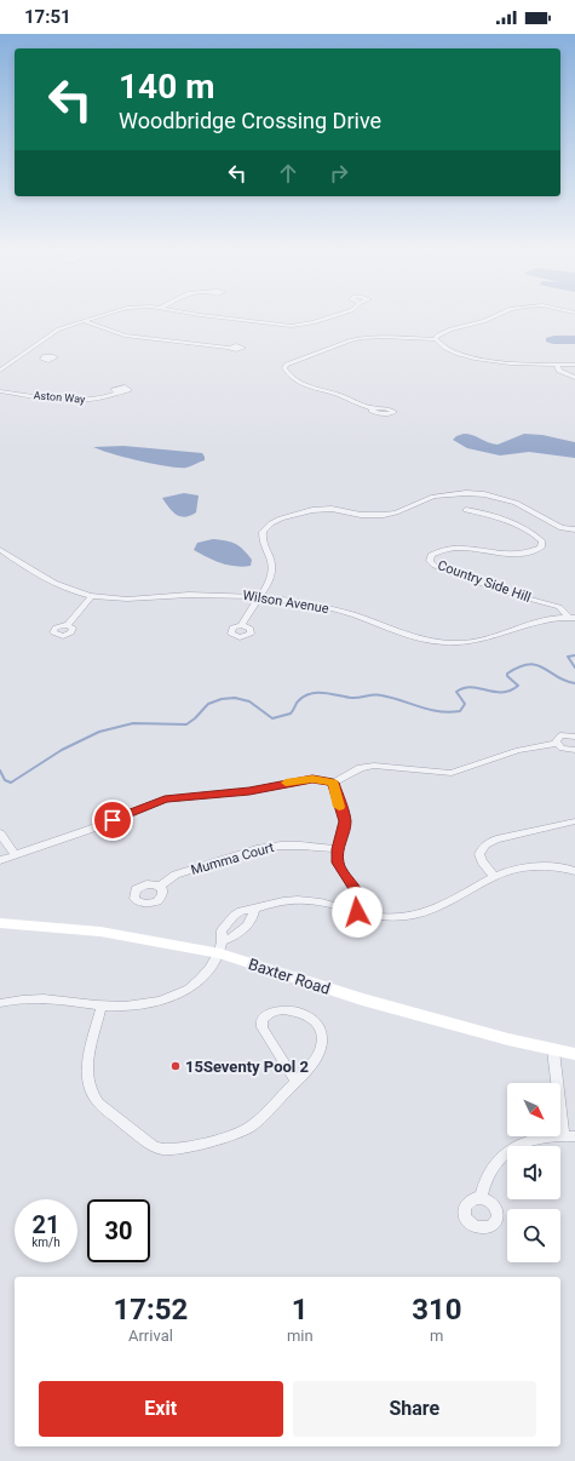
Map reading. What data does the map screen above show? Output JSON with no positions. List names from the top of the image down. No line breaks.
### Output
{"streets":{"main road":["Baxter Road"],"street":["Aston Way","Country Side Hill","Wilson Avenue","Mumma Court"]},"crossings":[["Country Side Hill","Wilson Avenue"]],"places":["15Seventy Pool 2"],"north":"bottom right","page":{"status":"17:51","turn":["140 m","Woodbridge Crossing Drive"],"speed":"21 km/h","limit":"30","eta":["17:52","Arrival","1","min","310","m"],"buttons":["Exit","Share"]}}
